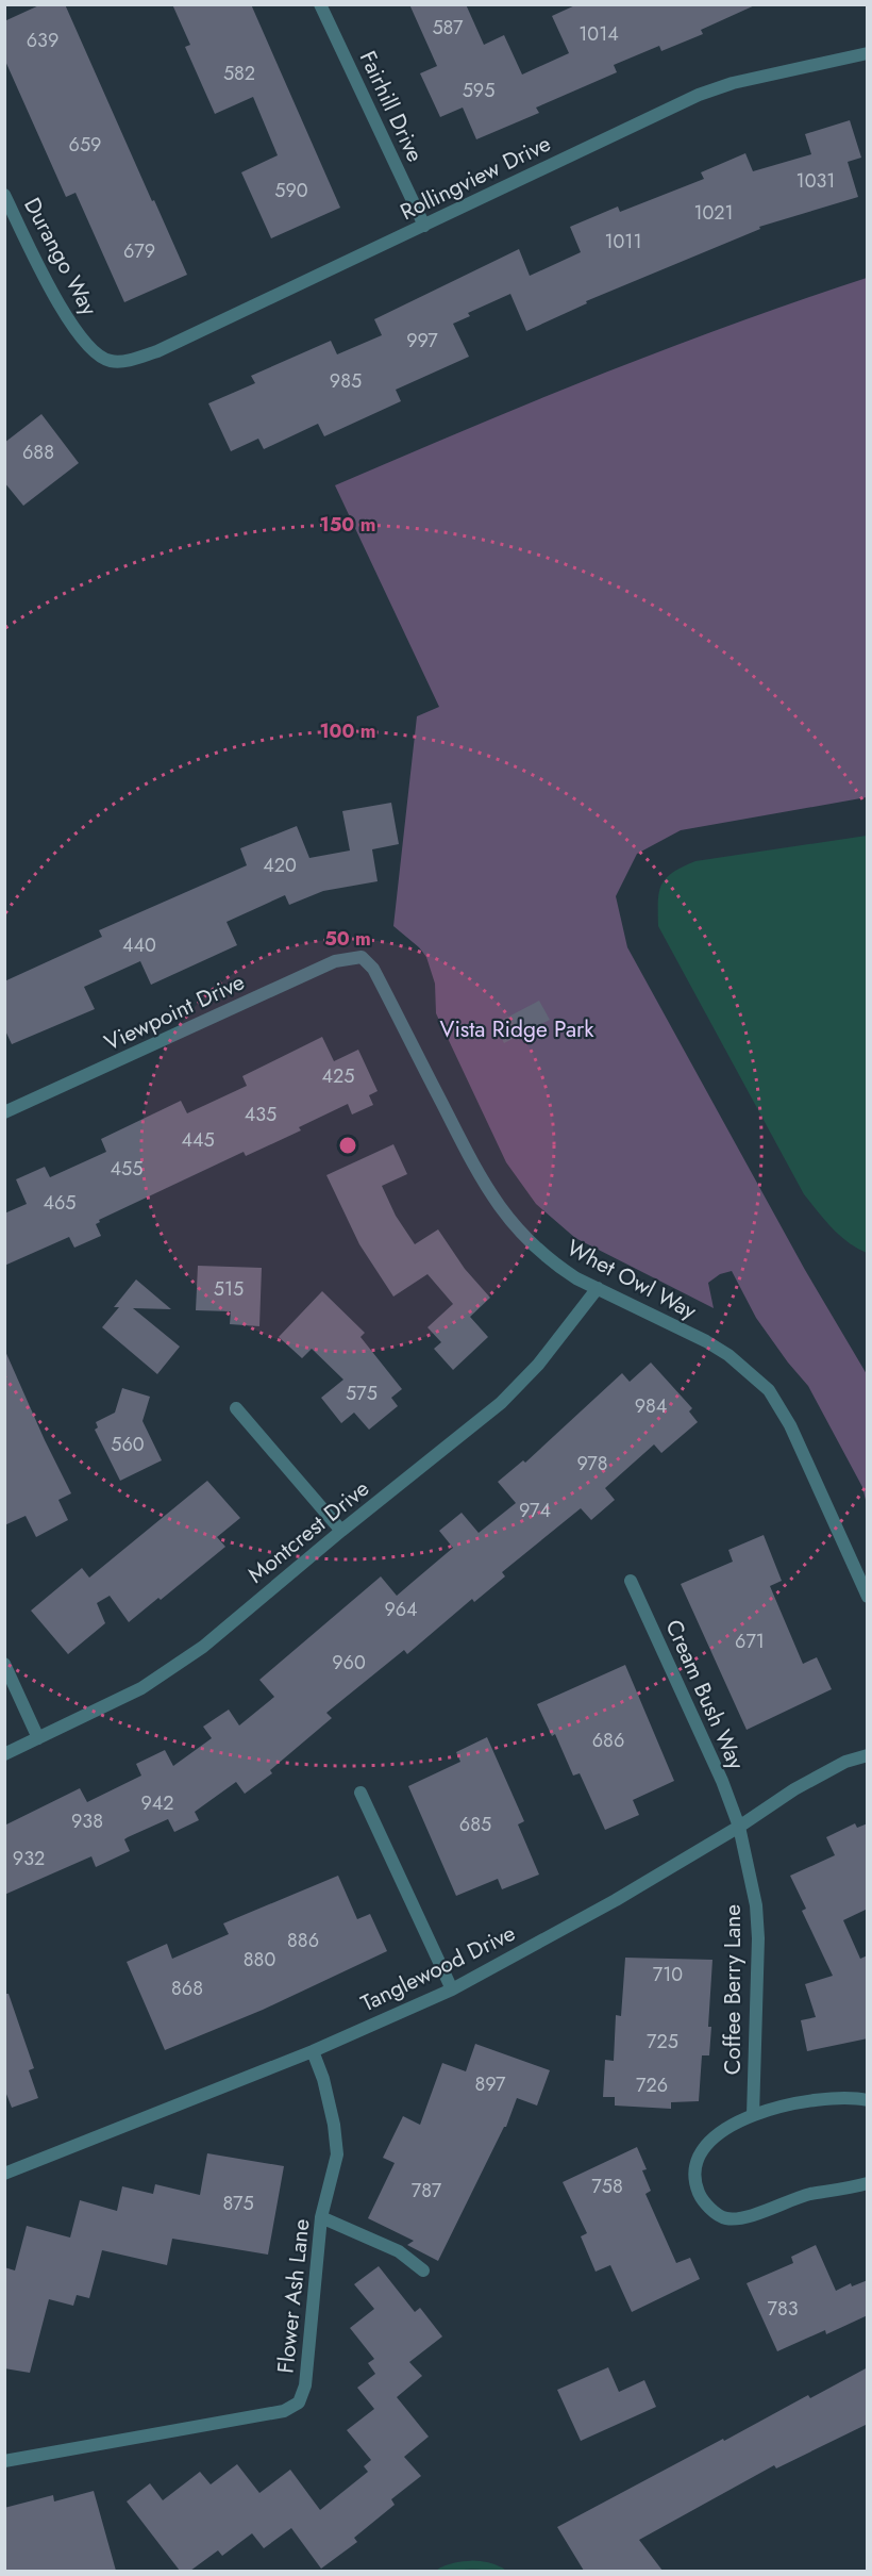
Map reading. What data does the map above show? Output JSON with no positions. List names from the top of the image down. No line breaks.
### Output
{"streets":{"street":["Fairhill Drive","Rollingview Drive","Durango Way","Viewpoint Drive","Whet Owl Way","Montcrest Drive","Cream Bush Way","Tanglewood Drive","Coffee Berry Lane","Flower Ash Lane"]},"crossings":[["Fairhill Drive","Rollingview Drive"],["Rollingview Drive","Durango Way"],["Viewpoint Drive","Whet Owl Way"],["Whet Owl Way","Montcrest Drive"],["Cream Bush Way","Tanglewood Drive"],["Cream Bush Way","Coffee Berry Lane"],["Tanglewood Drive","Coffee Berry Lane"],["Tanglewood Drive","Flower Ash Lane"]],"parks":["Vista Ridge Park"],"house_numbers":["587","1014","639","582","595","659","1031","590","1021","1011","679","997","985","688","420","440","425","435","445","455","465","515","575","984","560","978","974","964","671","960","686","942","938","685","932","886","880","710","868","725","897","726","758","787","875","783"],"rings":["150 m","100 m","50 m"]}
